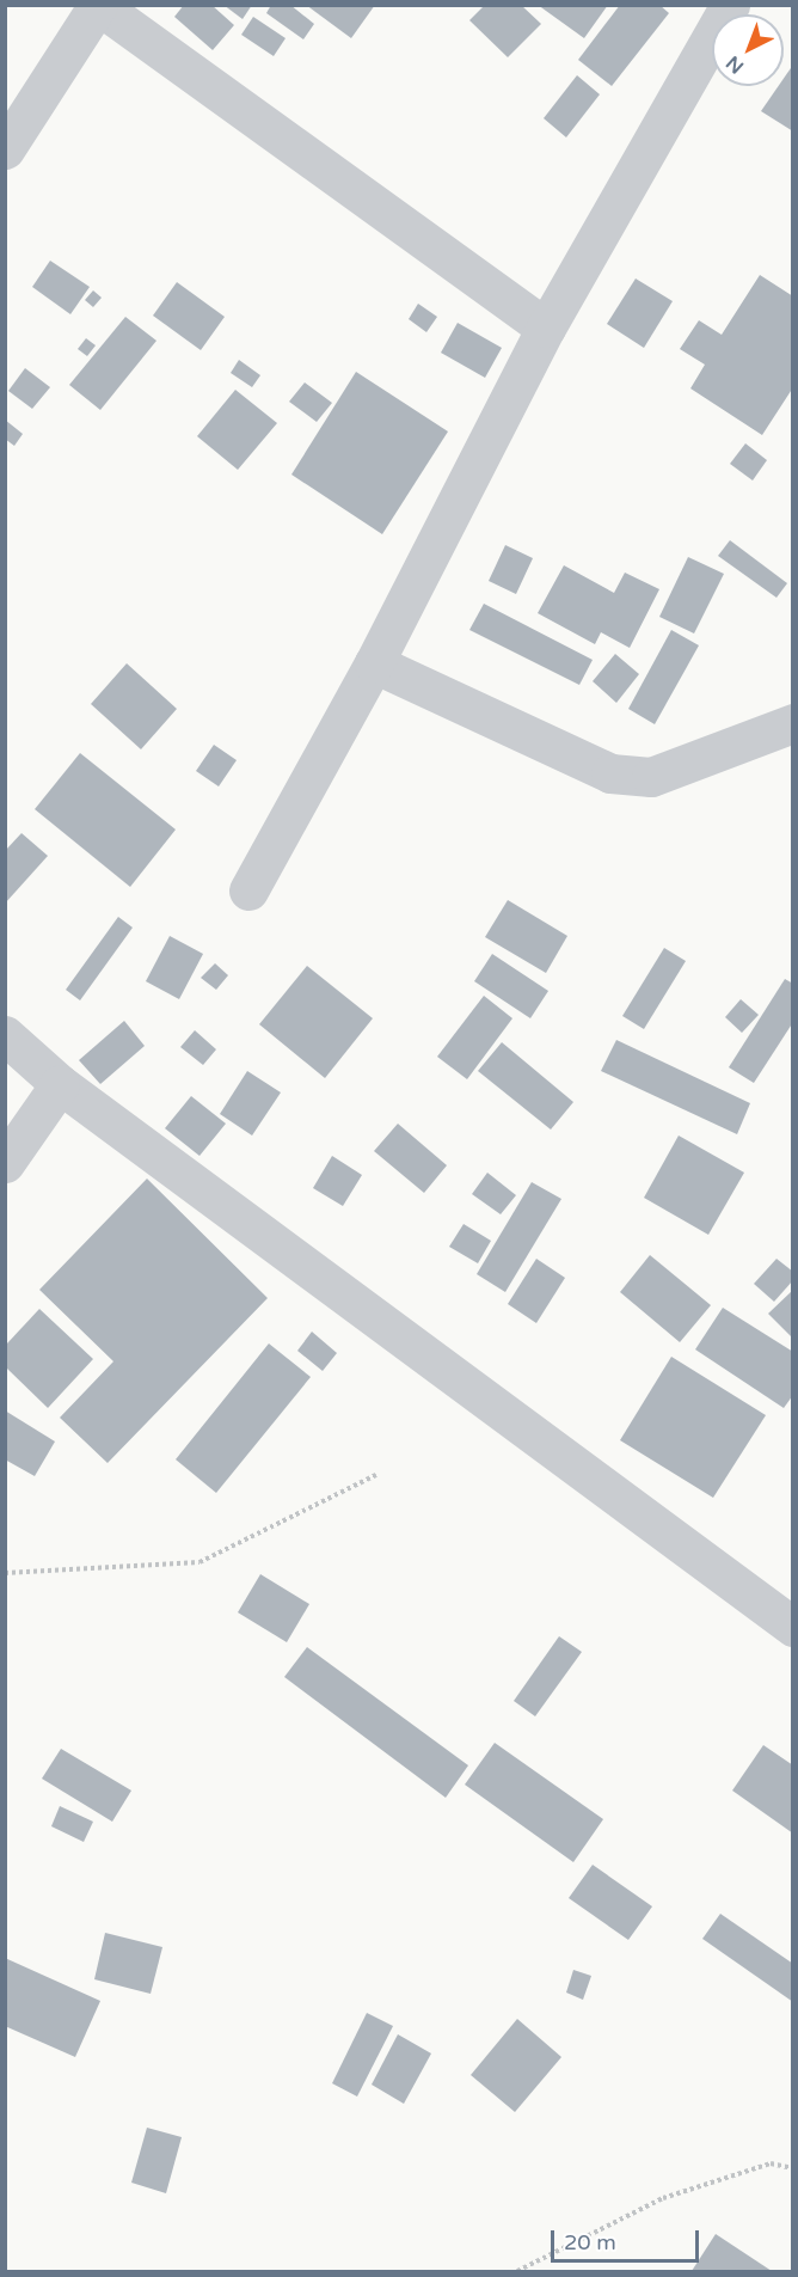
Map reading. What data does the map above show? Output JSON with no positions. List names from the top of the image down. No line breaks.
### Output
{"scale_bar":"20 m","north":"bottom left"}
